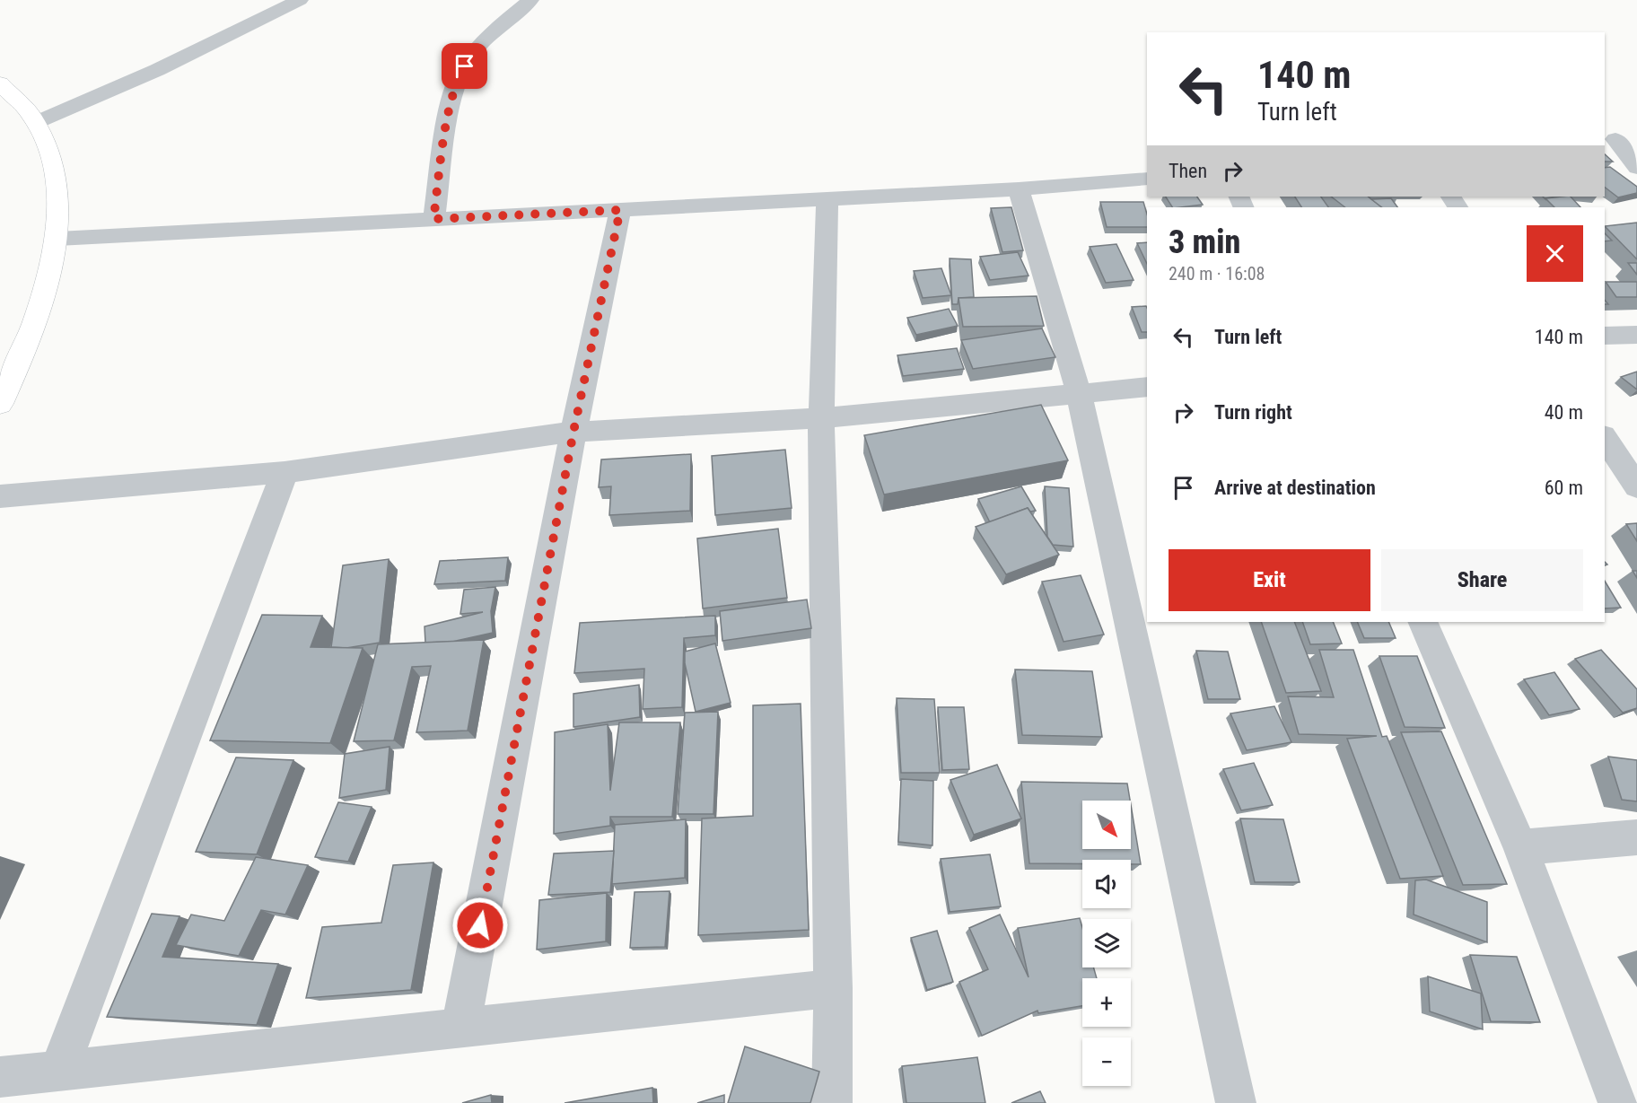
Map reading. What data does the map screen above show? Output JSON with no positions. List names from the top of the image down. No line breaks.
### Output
{"north":"bottom right","page":{"turn":["140 m","Turn left"],"then":"Then","heading":["3 min","240 m · 16:08"],"list":[{"name":"Turn left","value":"140 m"},{"name":"Turn right","value":"40 m"},{"name":"Arrive at destination","value":"60 m"}],"buttons":["Exit","Share"],"map_buttons":["+","−"]}}
